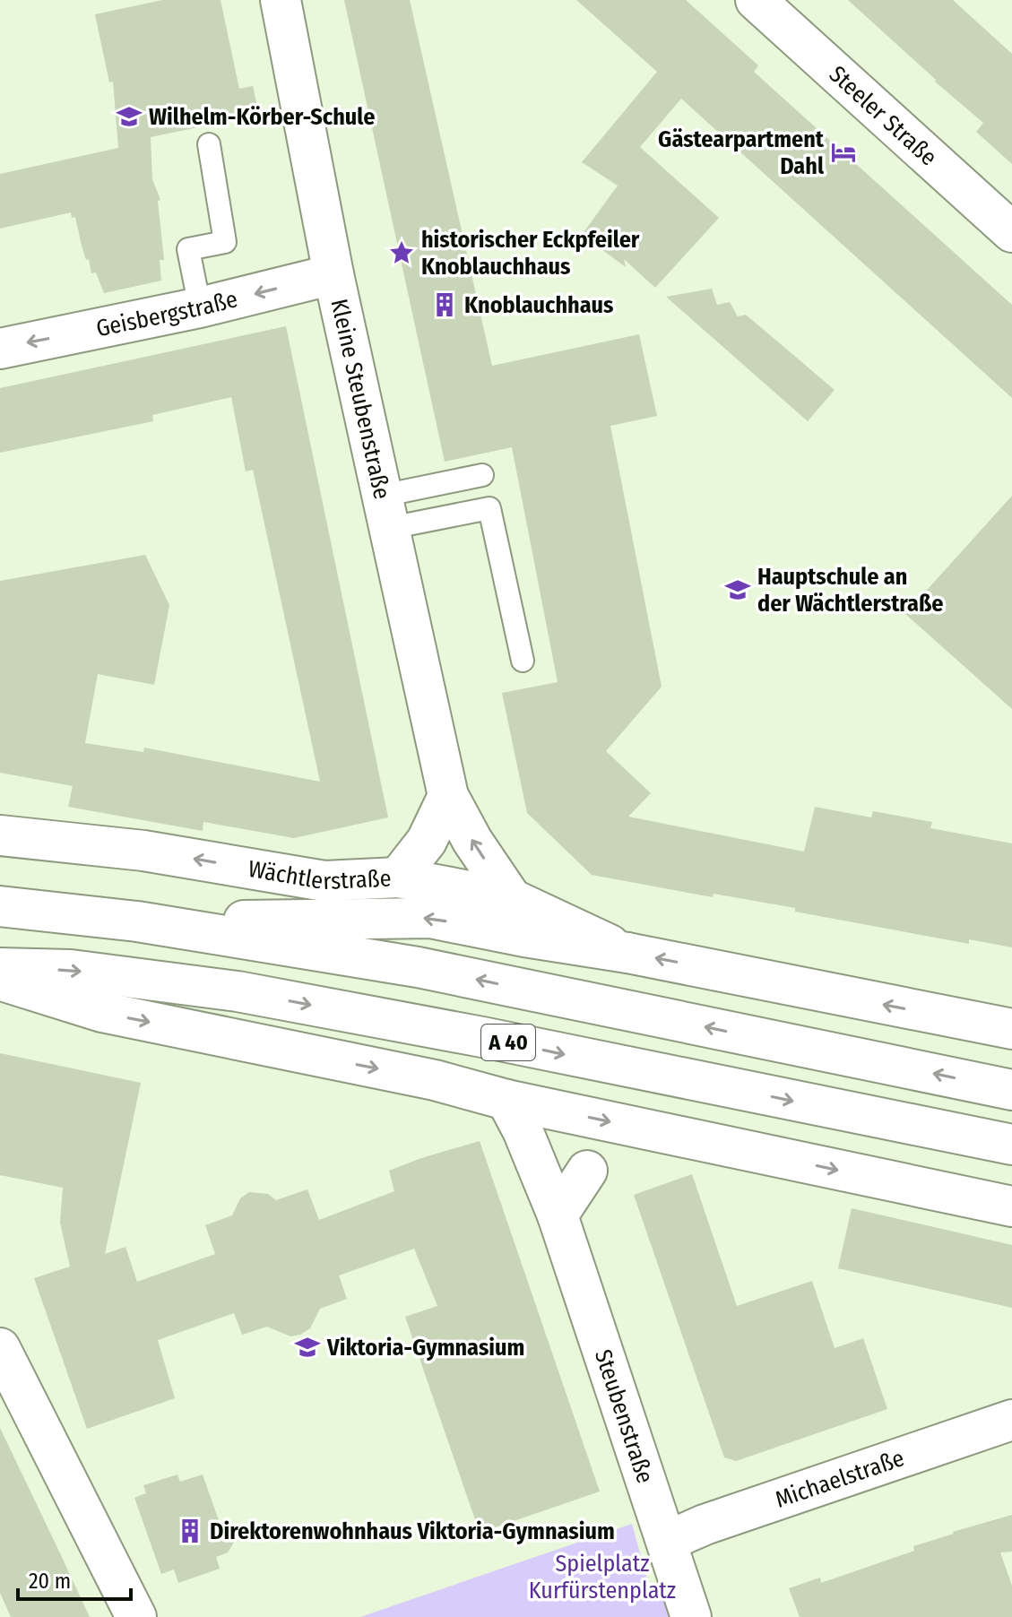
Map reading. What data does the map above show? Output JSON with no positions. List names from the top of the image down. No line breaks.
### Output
{"streets":{"main road":["Steeler Straße","Geisbergstraße","Kleine Steubenstraße","Wächtlerstraße","A 40","Steubenstraße","Michaelstraße"]},"crossings":[["Geisbergstraße","Kleine Steubenstraße"],["Kleine Steubenstraße","Wächtlerstraße"],["Steubenstraße","Michaelstraße"]],"one_way":["Geisbergstraße"],"parks":["Spielplatz Kurfürstenplatz"],"places":{"school or university":["Wilhelm-Körber-Schule","Hauptschule an der Wächtlerstraße","Viktoria-Gymnasium"],"hotel":["Gästearpartment Dahl"],"place":["historischer Eckpfeiler Knoblauchhaus"],"building":["Knoblauchhaus","Direktorenwohnhaus Viktoria-Gymnasium"]},"scale_bar":"20 m"}
